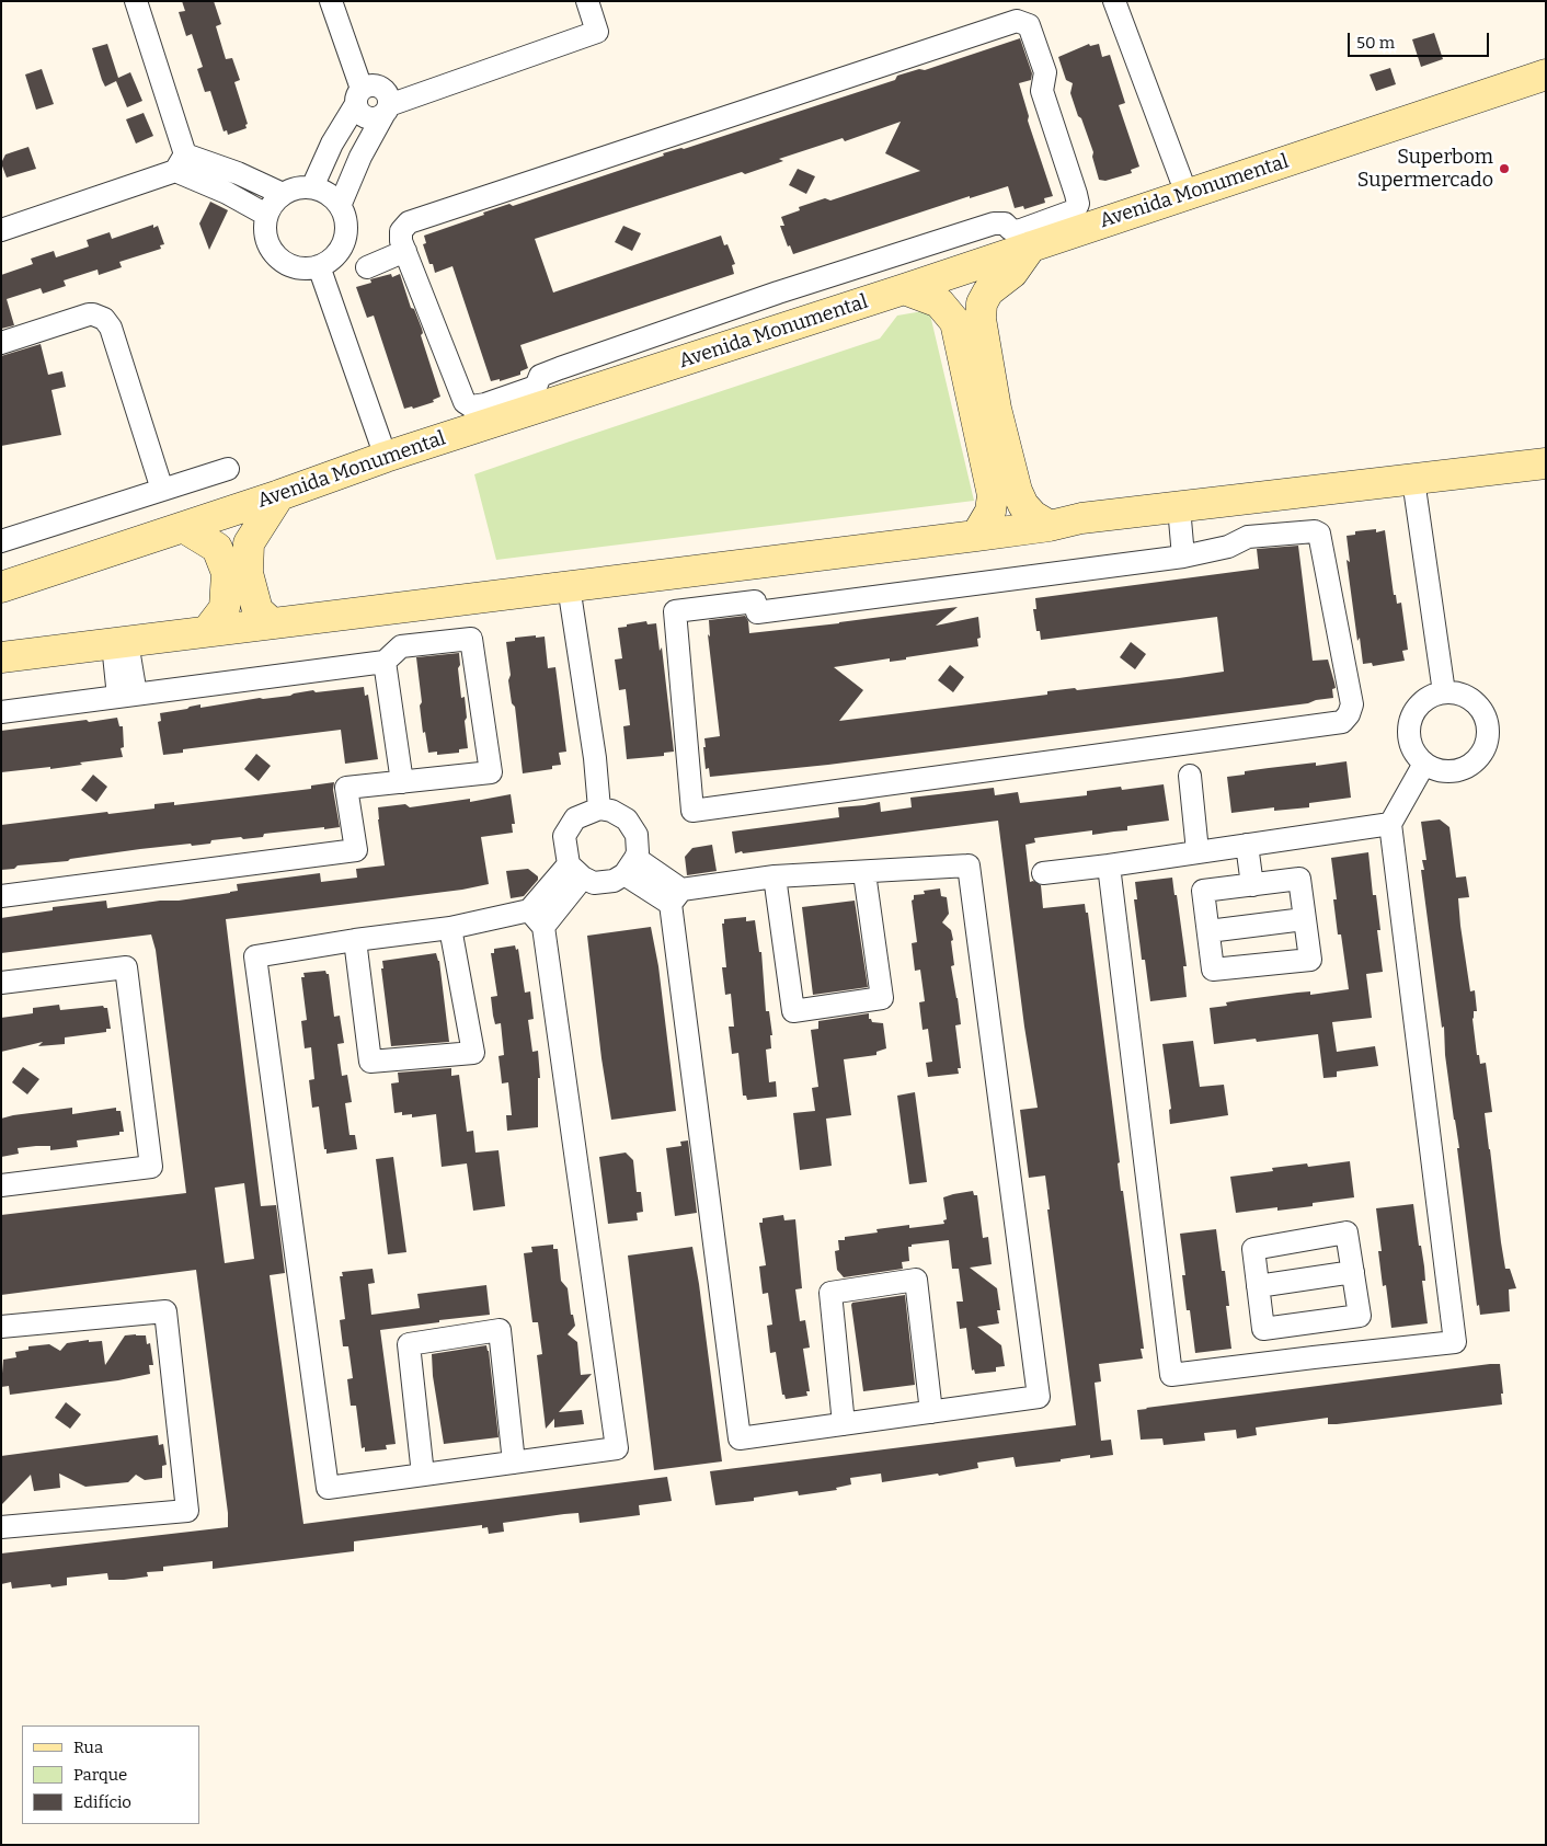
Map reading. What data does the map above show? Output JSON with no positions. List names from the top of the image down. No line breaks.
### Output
{"streets":{"street":["Avenida Monumental"]},"places":["Superbom Supermercado"],"legend":["Rua","Parque","Edifício"],"scale_bar":"50 m"}
